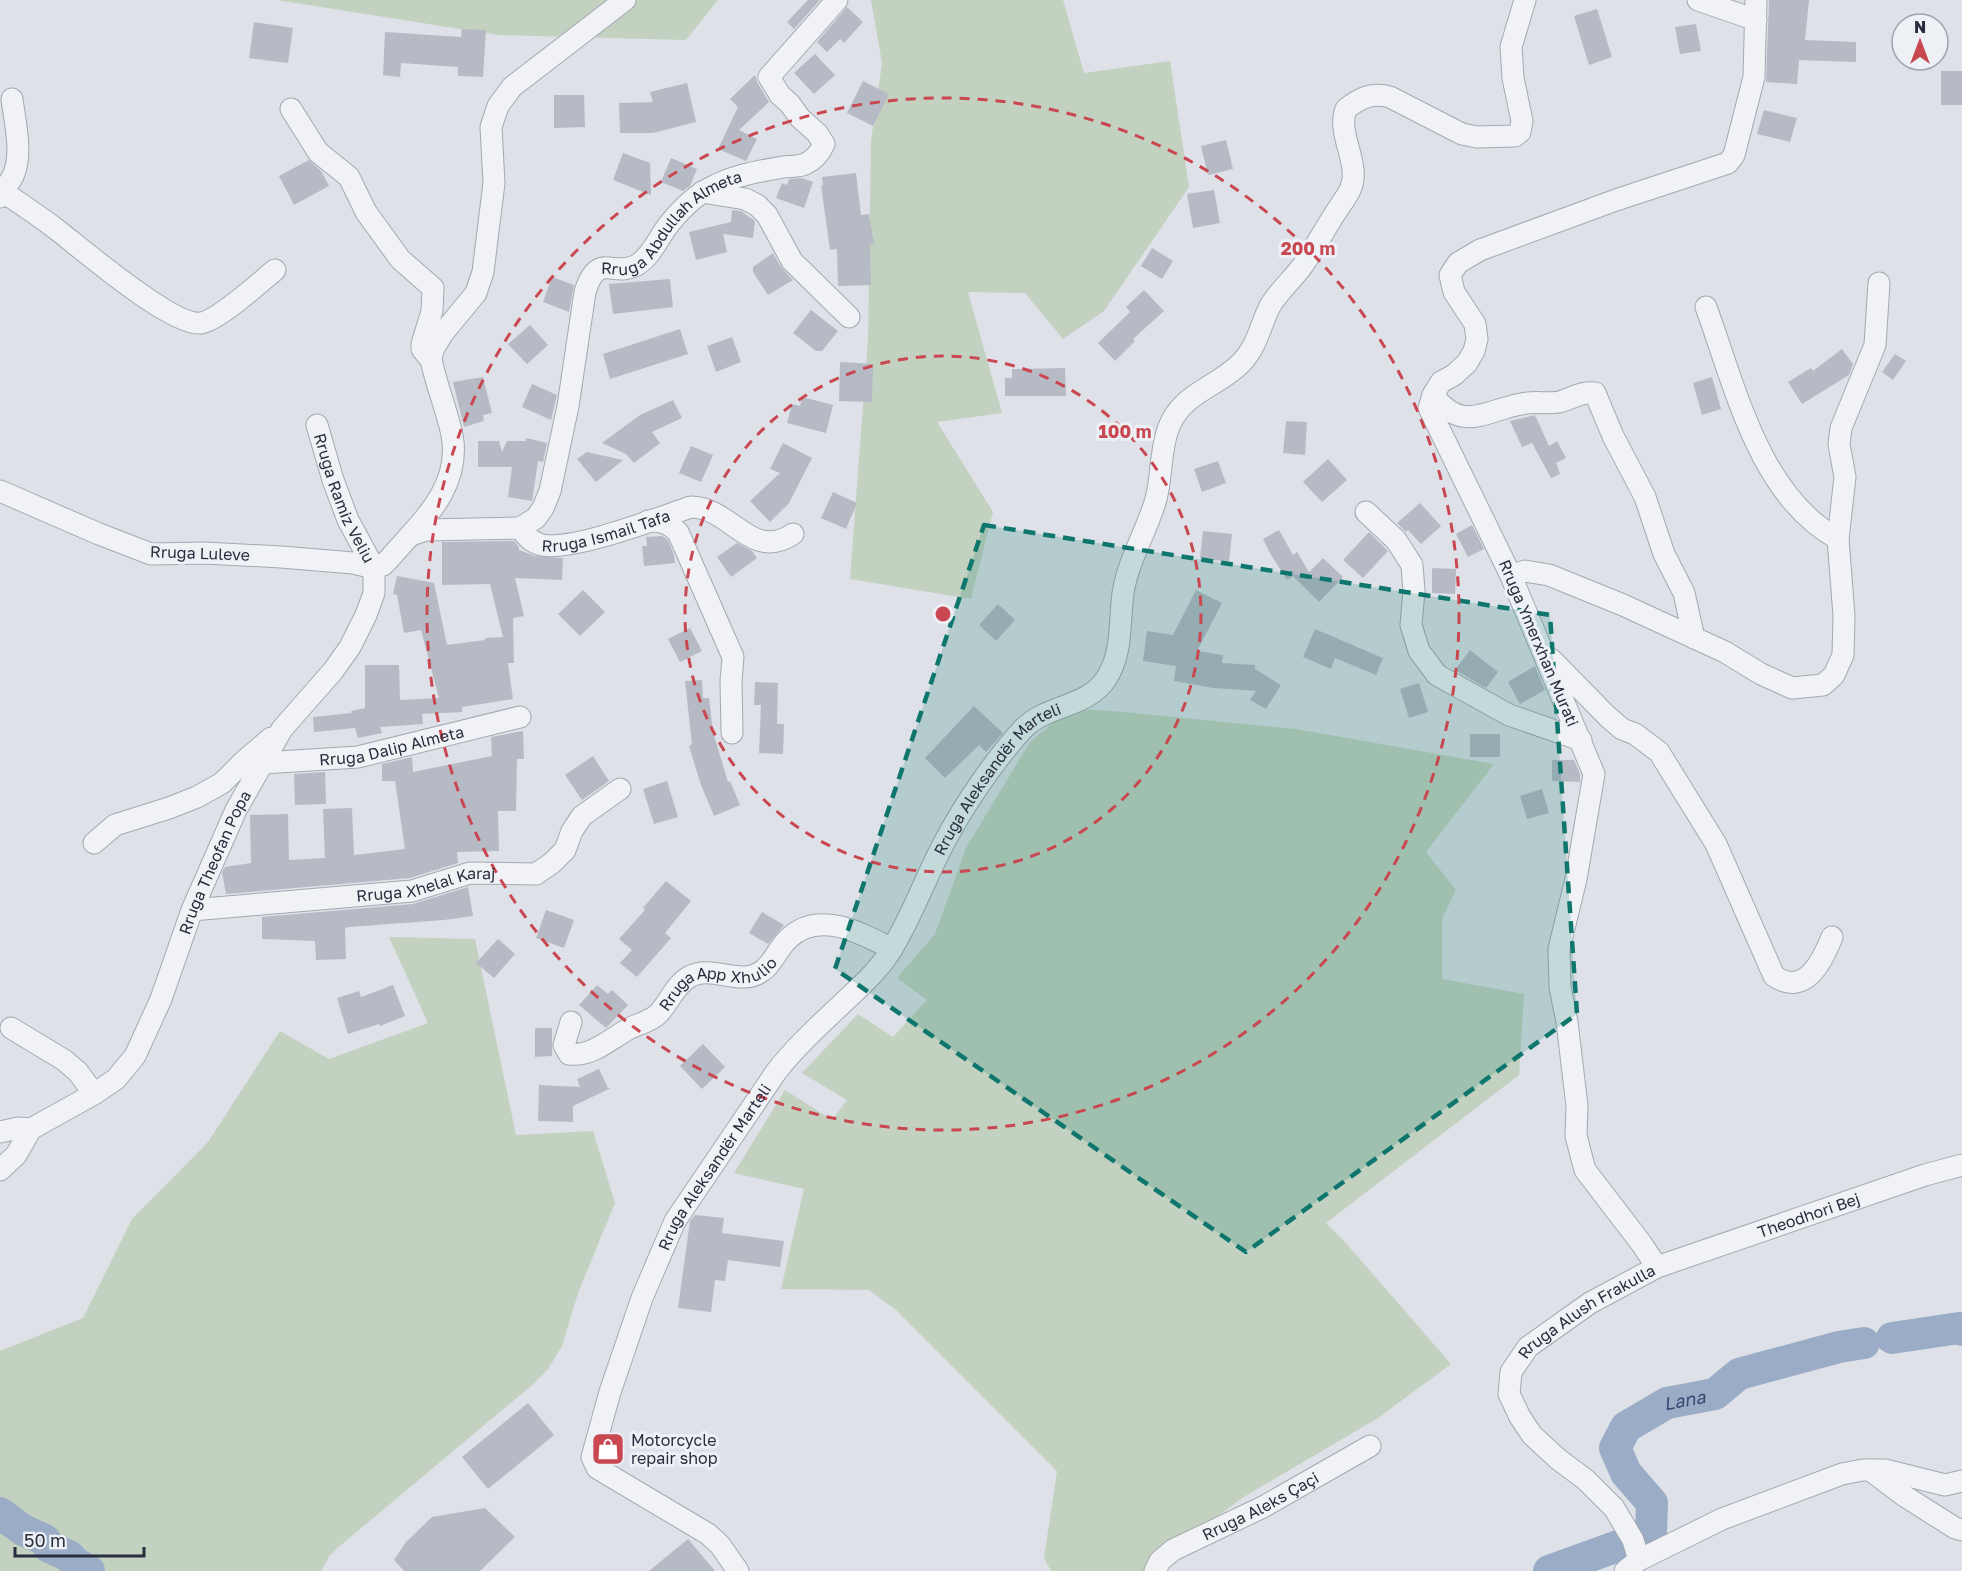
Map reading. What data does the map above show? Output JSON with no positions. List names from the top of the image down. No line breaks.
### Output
{"streets":{"street":["Rruga Abdullah Almeta","Rruga Ramiz Veliu","Rruga Ismail Tafa","Rruga Luleve","Rruga Ymerxhan Murati","Rruga Dalip Almeta","Rruga Aleksandër Marteli","Rruga Theofan Popa","Rruga Xhelal Karaj","Rruga App Xhulio","Theodhori Bej","Rruga Alush Frakulla","Rruga Aleks Çaçi"]},"crossings":[["Rruga Abdullah Almeta","Rruga Ismail Tafa"],["Rruga Ramiz Veliu","Rruga Luleve"],["Rruga Ramiz Veliu","Rruga Theofan Popa"],["Rruga Luleve","Rruga Theofan Popa"],["Rruga Ymerxhan Murati","Rruga Alush Frakulla"],["Rruga Dalip Almeta","Rruga Theofan Popa"],["Rruga Aleksandër Marteli","Rruga App Xhulio"],["Rruga Theofan Popa","Rruga Xhelal Karaj"],["Theodhori Bej","Rruga Alush Frakulla"]],"water":["Lana"],"places":{"shop":["Motorcycle repair shop"]},"scale_bar":"50 m","north":"top","rings":["200 m","100 m"]}
